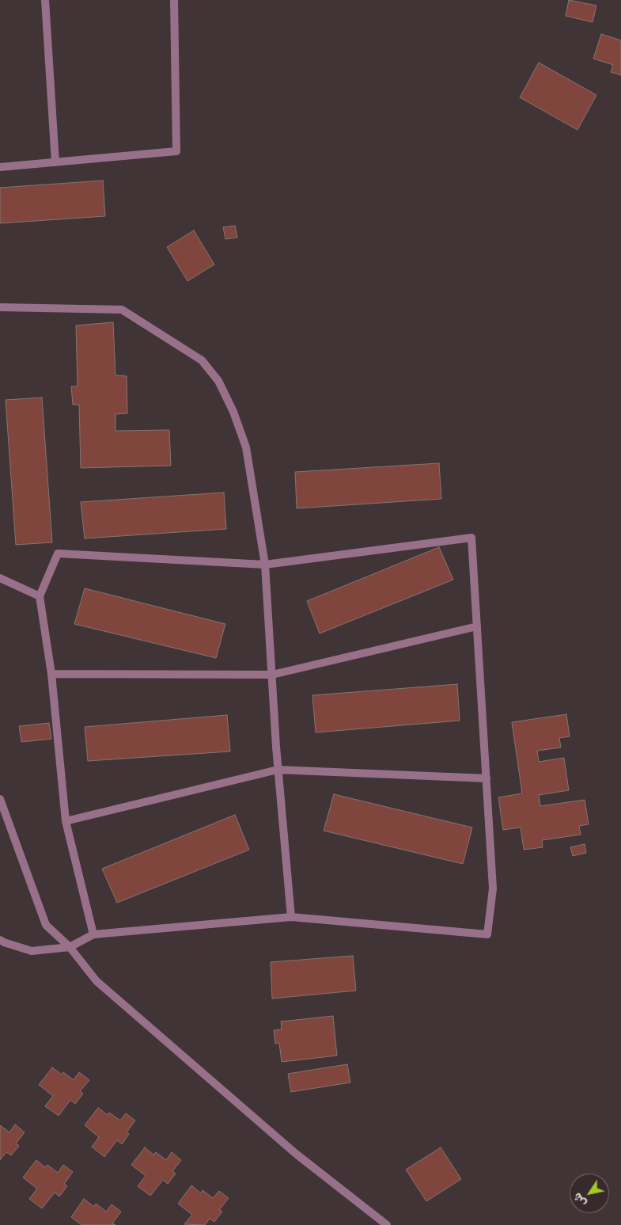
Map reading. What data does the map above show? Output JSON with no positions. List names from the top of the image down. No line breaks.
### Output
{"north":"bottom left"}
